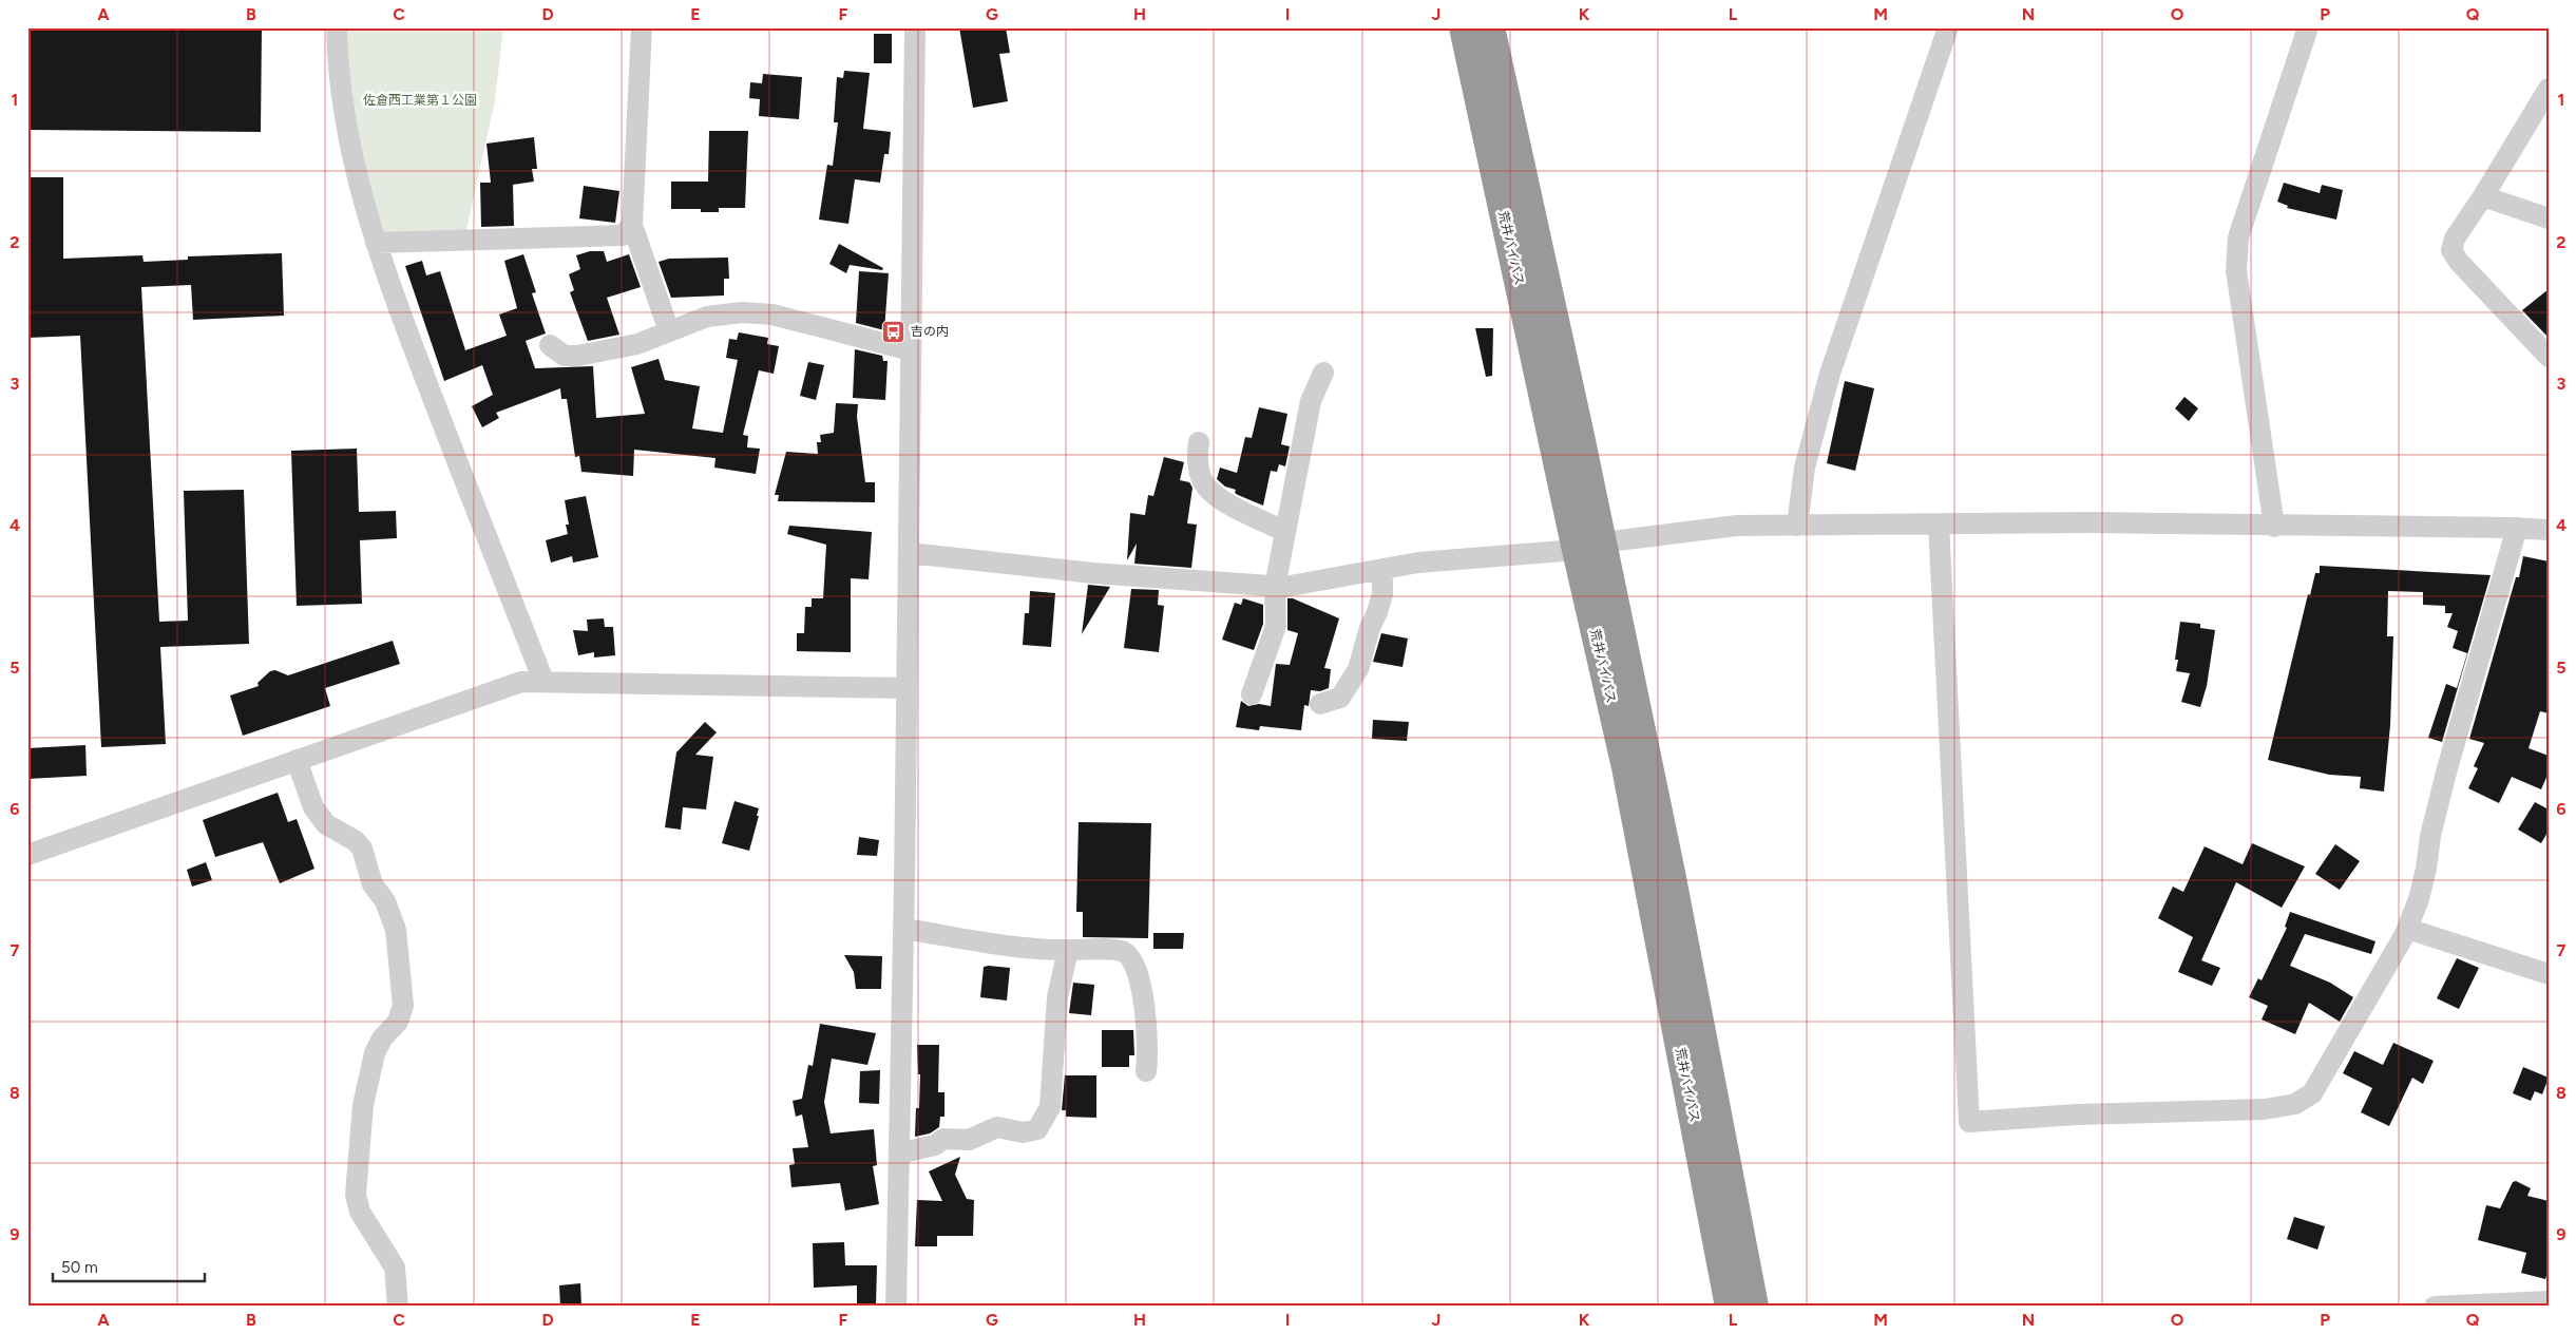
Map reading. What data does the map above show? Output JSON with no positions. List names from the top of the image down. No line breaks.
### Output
{"streets":{"highway":["荒井バイパス"]},"parks":["佐倉西工業第１公園"],"places":{"bus stop":["吉の内"]},"scale_bar":"50 m","grid":{"columns":["A","B","C","D","E","F","G","H","I","J","K","L","M","N","O","P","Q"],"rows":["1","2","3","4","5","6","7","8","9"]}}
